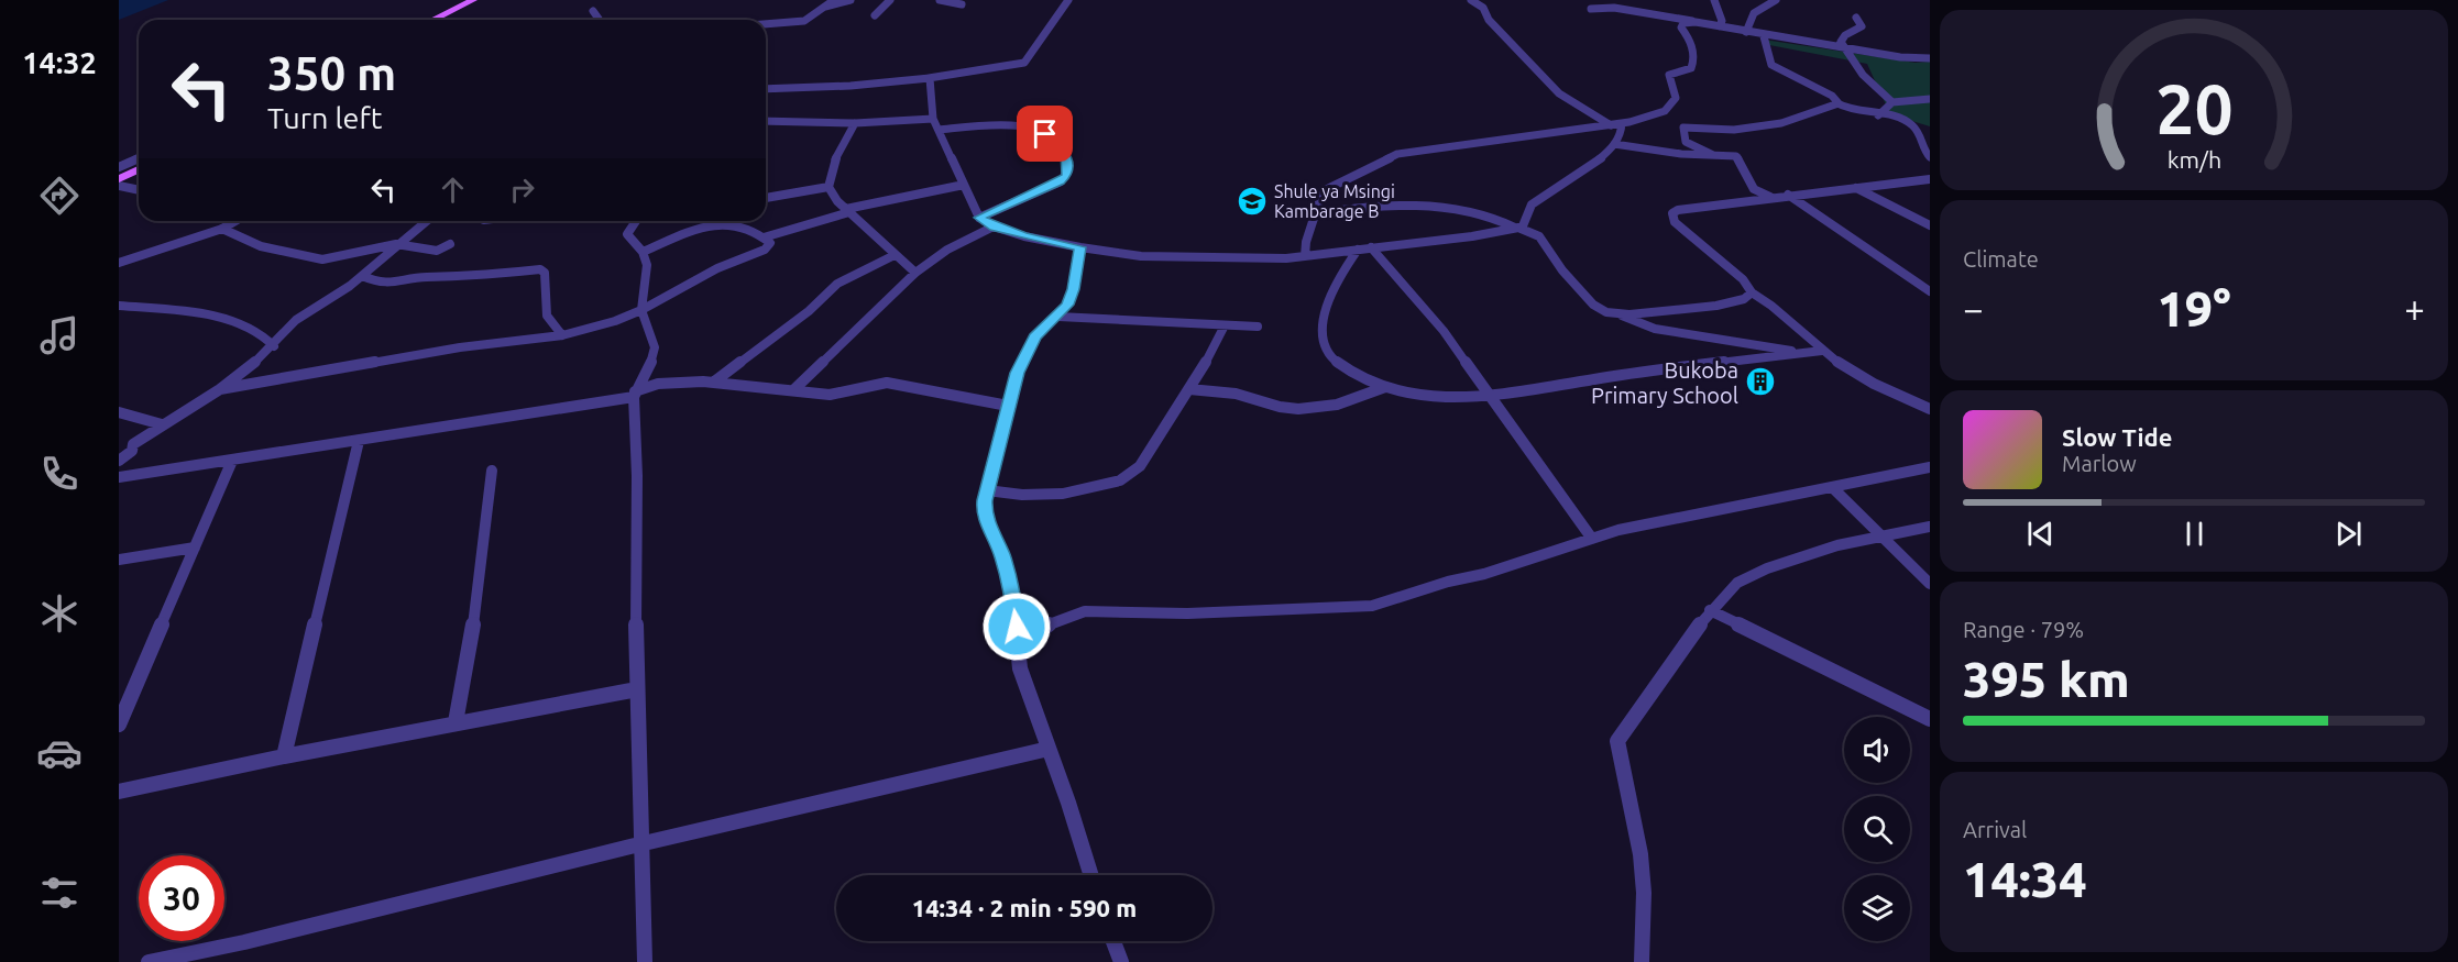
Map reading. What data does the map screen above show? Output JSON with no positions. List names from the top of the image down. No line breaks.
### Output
{"places":{"school or university":["Shule ya Msingi Kambarage B"],"building":["Bukoba Primary School"]},"page":{"tabs":"14:32","turn":["350 m","Turn left"],"tile":["Climate",["Range · 79%","395 km"],["Arrival","14:34"]],"heat":["−","19°","+"],"song":["Slow Tide","Marlow"],"limit":"30","trip":"14:34 · 2 min · 590 m","gauge":["20","km/h"]}}
